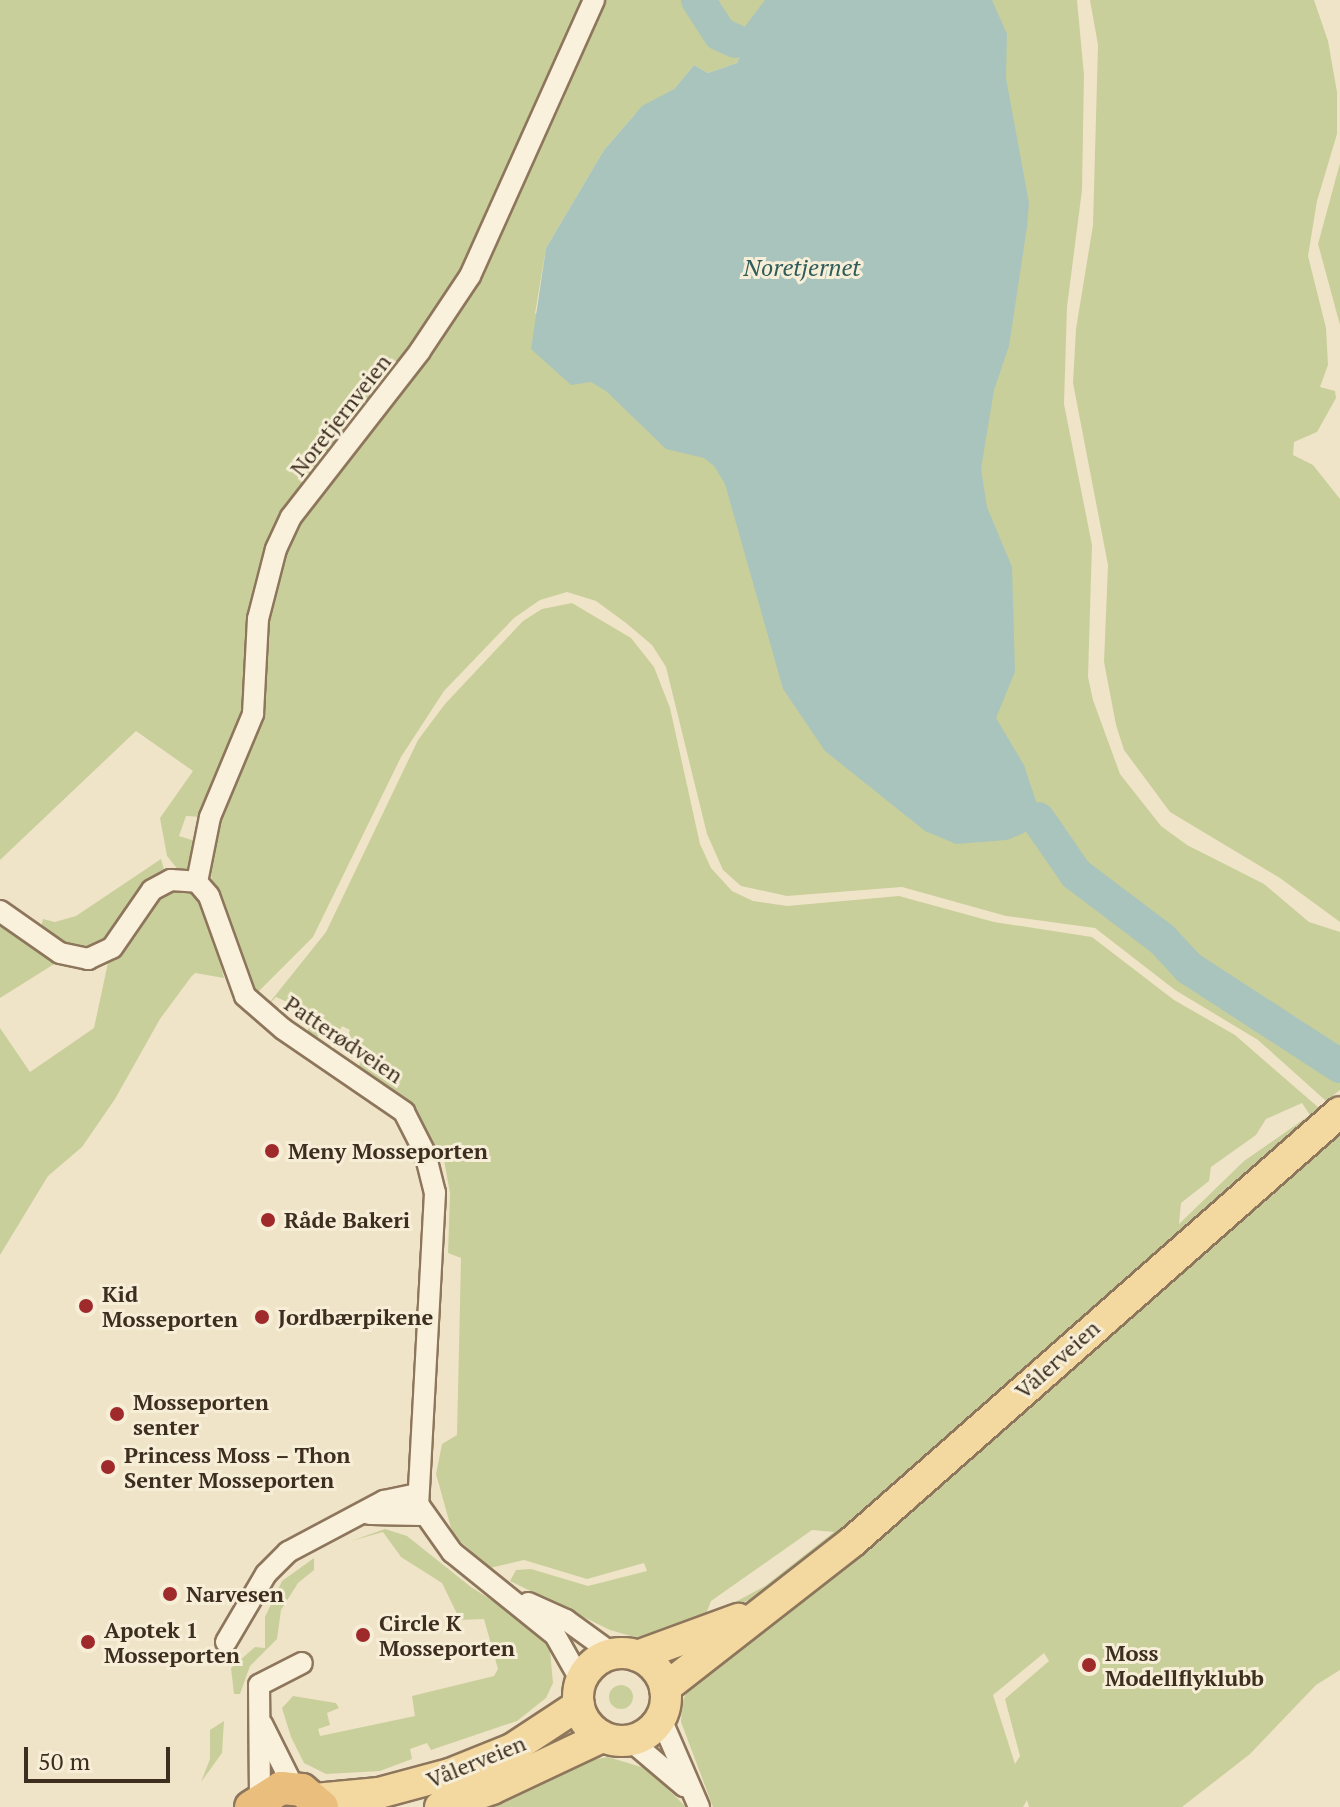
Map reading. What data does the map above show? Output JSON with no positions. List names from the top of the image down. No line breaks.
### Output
{"streets":{"main road":["Vålerveien"],"street":["Noretjernveien","Patterødveien"]},"crossings":[["Noretjernveien","Patterødveien"],["Patterødveien","Vålerveien"]],"water":["Noretjernet"],"places":["Meny Mosseporten","Råde Bakeri","Kid Mosseporten","Jordbærpikene","Mosseporten senter","Princess Moss – Thon Senter Mosseporten","Narvesen","Circle K Mosseporten","Apotek 1 Mosseporten","Moss Modellflyklubb"],"scale_bar":"50 m"}
